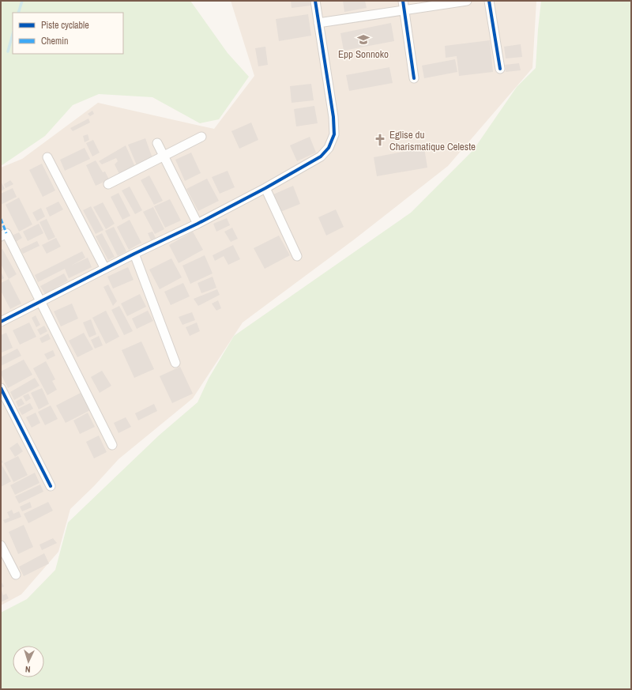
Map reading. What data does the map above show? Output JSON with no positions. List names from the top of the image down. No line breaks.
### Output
{"places":{"school or university":["Epp Sonnoko"],"church":["Eglise du Charismatique Celeste"]},"legend":["Piste cyclable","Chemin"],"north":"bottom"}
